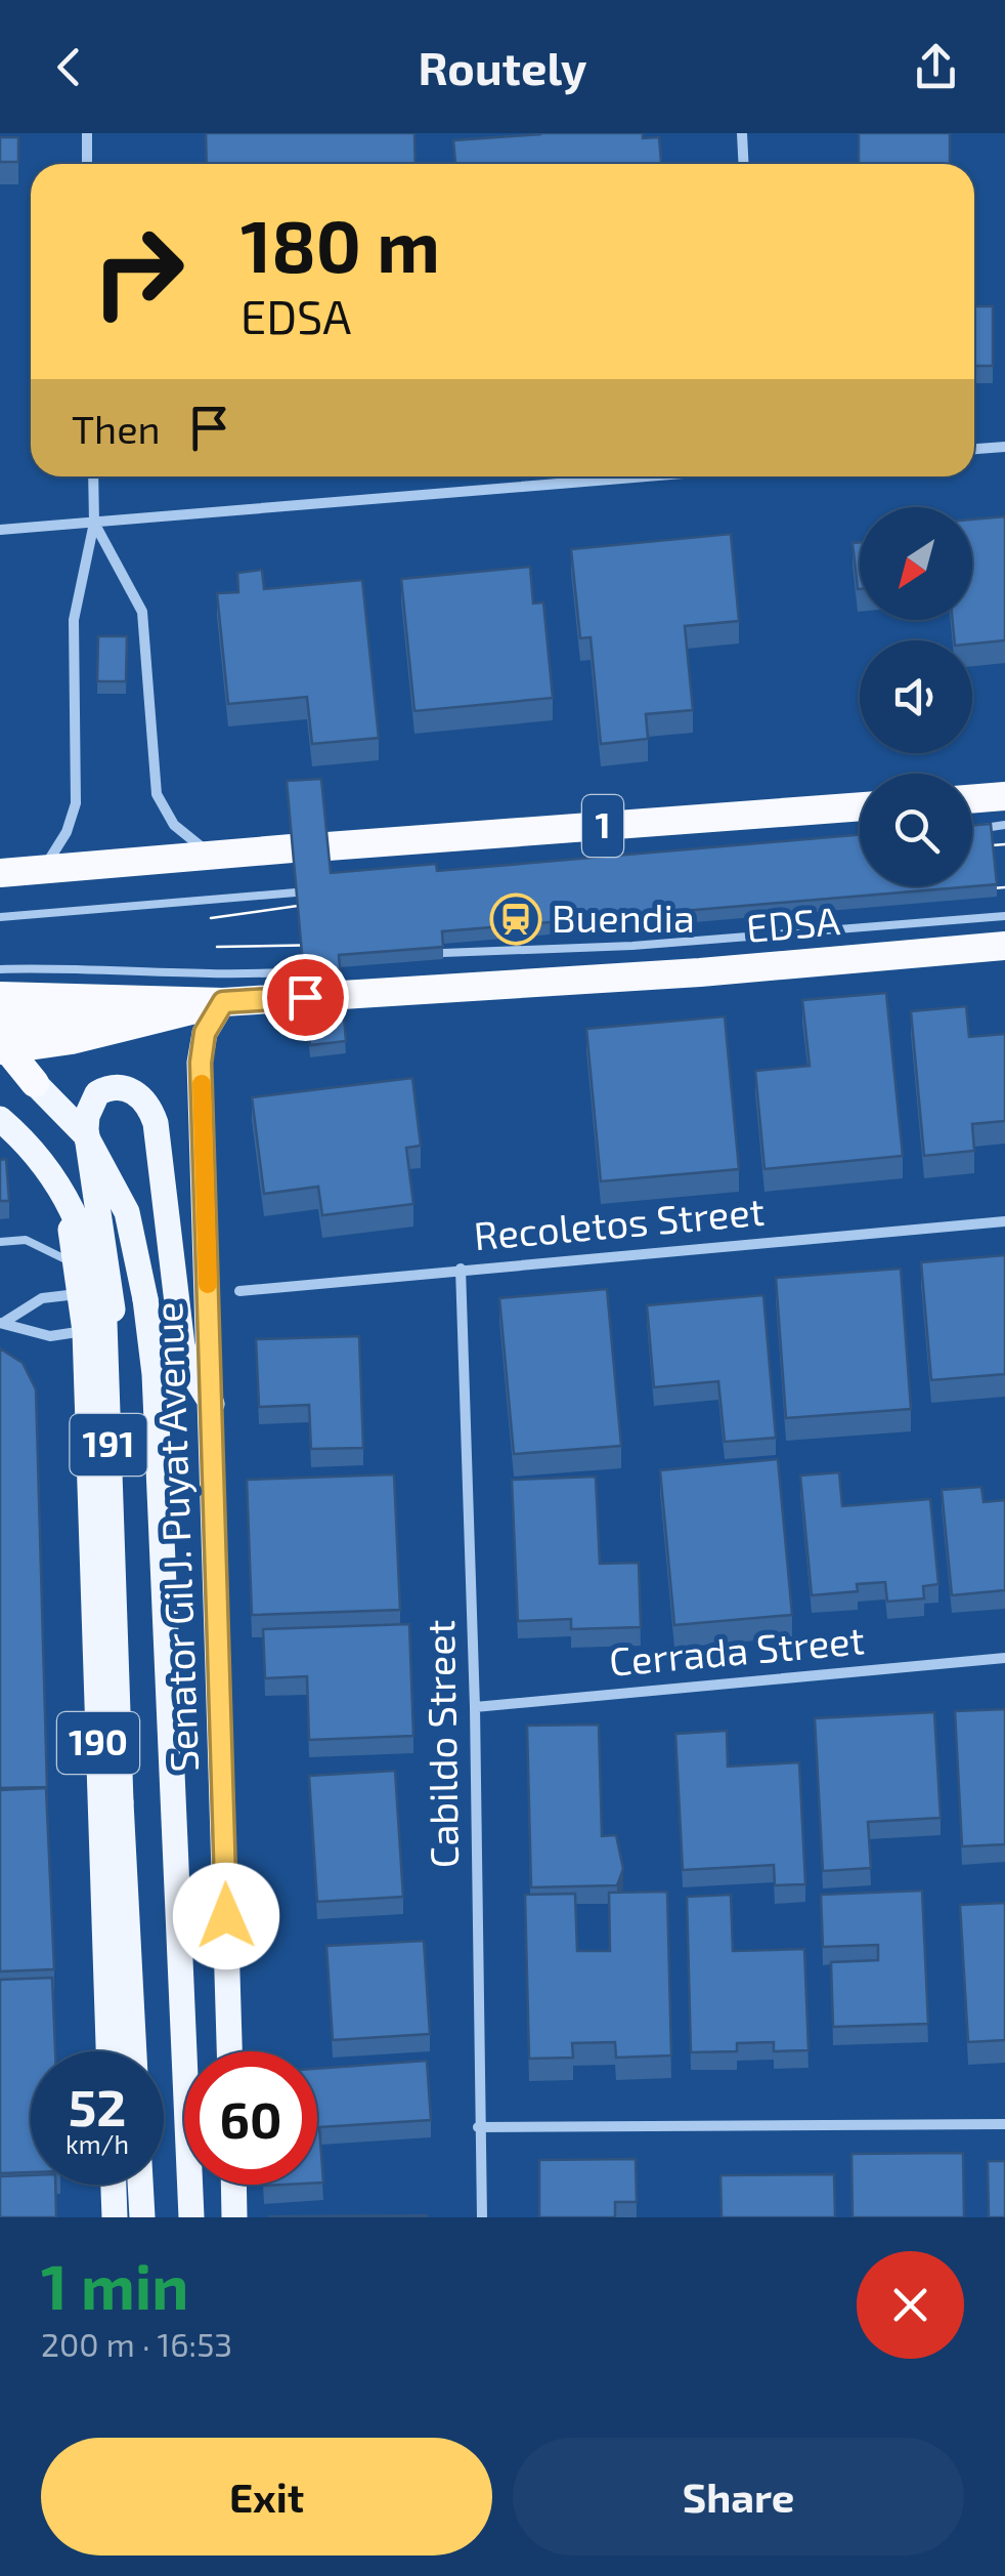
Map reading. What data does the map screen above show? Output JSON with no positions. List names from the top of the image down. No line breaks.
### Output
{"streets":{"highway":["1","EDSA"],"main road":["191","Senator Gil J. Puyat Avenue","190"],"street":["Recoletos Street","Cerrada Street","Cabildo Street"]},"crossings":[["Recoletos Street","Cabildo Street"],["191","190"],["Cerrada Street","Cabildo Street"]],"places":{"station":["Buendia"]},"north":"bottom left","page":{"header":"Routely","turn":["180 m","EDSA"],"then":"Then","speed":"52 km/h","limit":"60","heading":["1 min","200 m · 16:53"],"buttons":["Exit","Share"]}}
